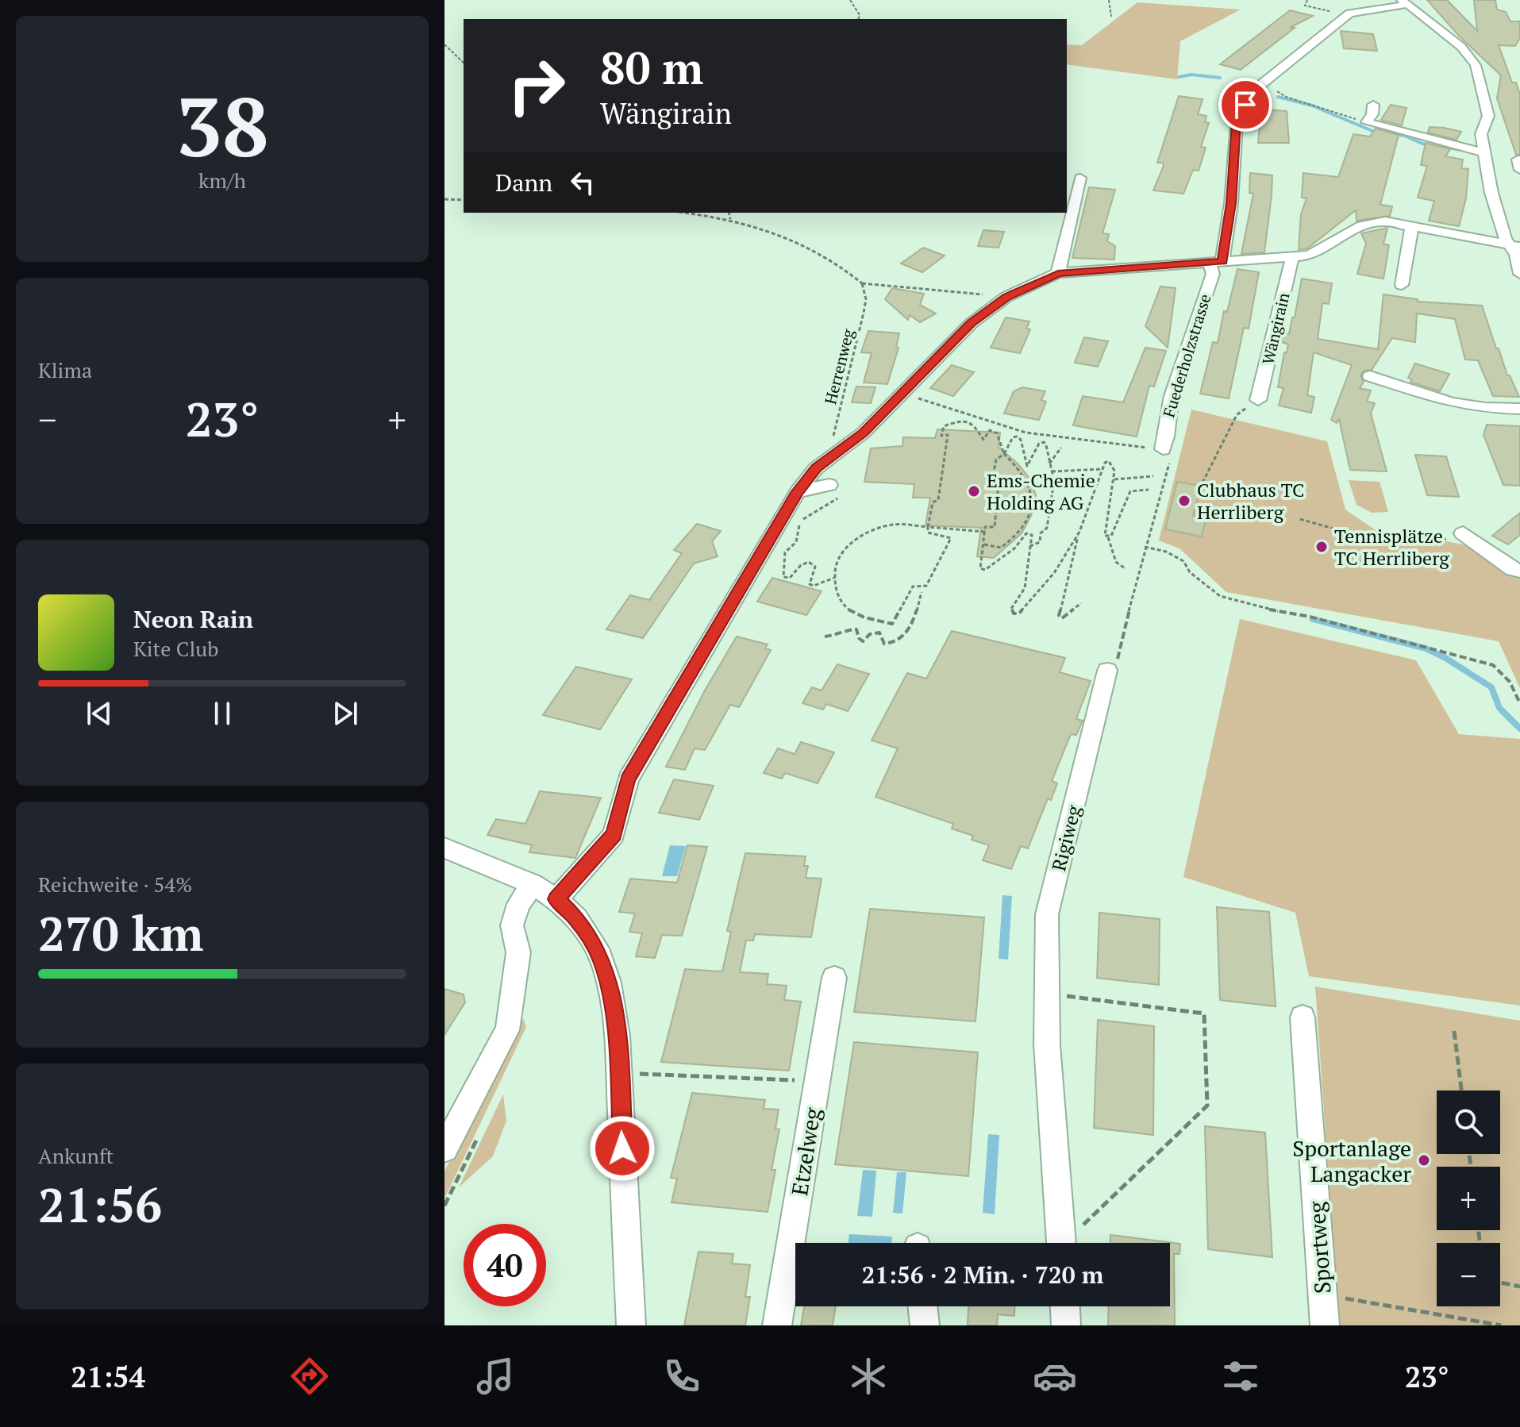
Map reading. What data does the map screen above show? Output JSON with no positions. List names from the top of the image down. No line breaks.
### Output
{"streets":{"street":["Wängirain","Fuederholzstrasse","Rigiweg","Etzelweg","Sportweg"],"path":["Herrenweg"]},"places":["Ems-Chemie Holding AG","Clubhaus TC Herrliberg","Tennisplätze TC Herrliberg","Sportanlage Langacker"],"page":{"tile":[["38","km/h"],"Klima",["Reichweite · 54%","270 km"],["Ankunft","21:56"]],"turn":["80 m","Wängirain"],"then":"Dann","heat":["−","23°","+"],"song":["Neon Rain","Kite Club"],"map_buttons":["+","−"],"limit":"40","trip":"21:56 · 2 Min. · 720 m","tabs":["21:54","23°"]}}
